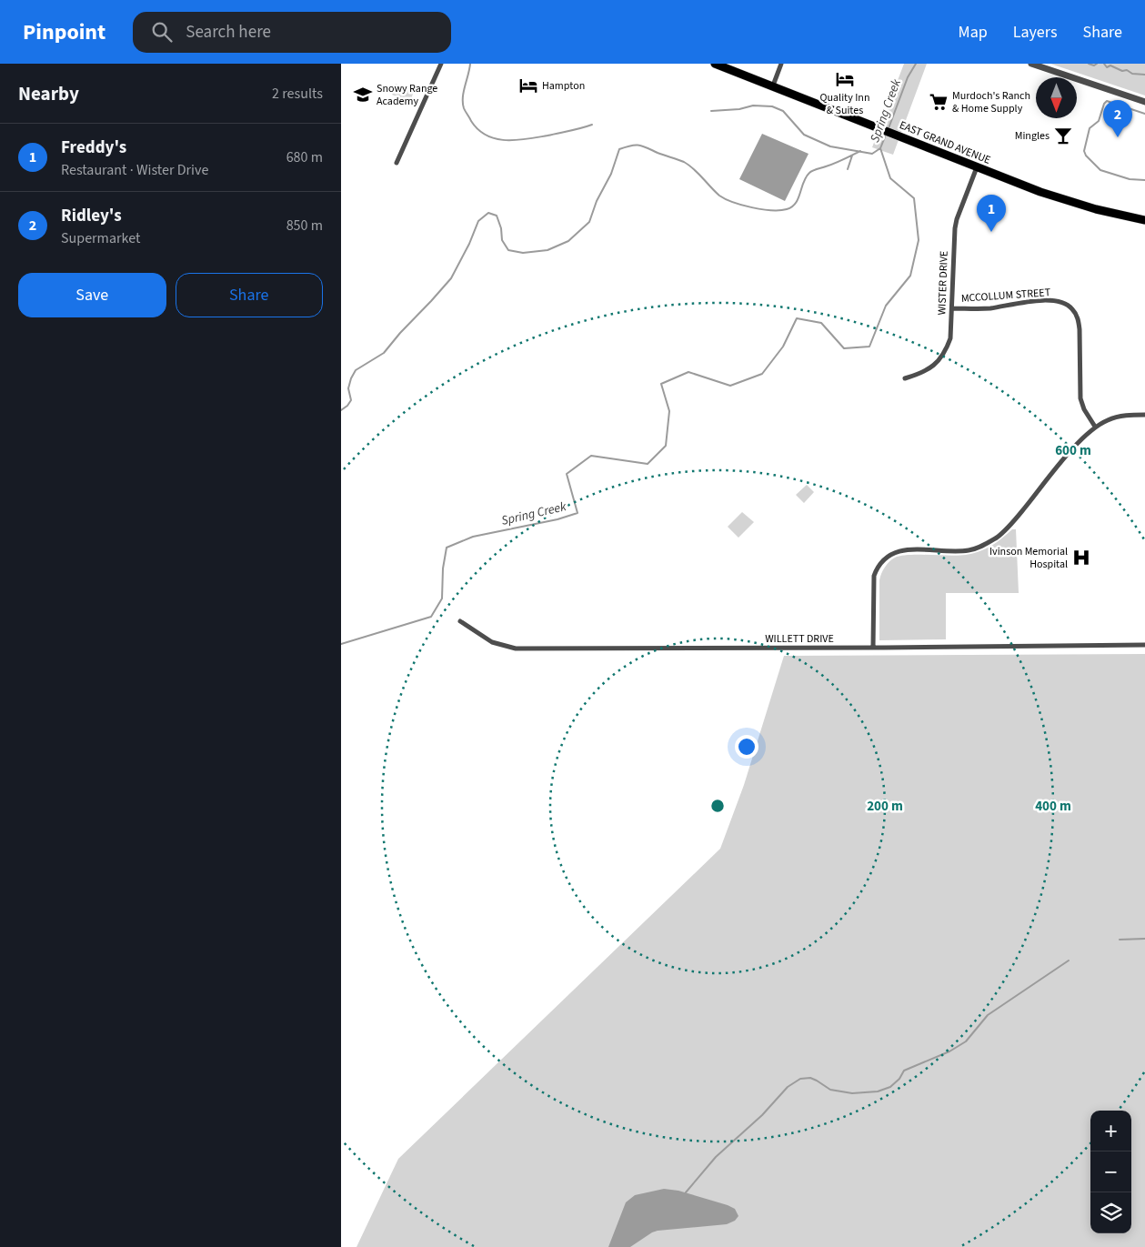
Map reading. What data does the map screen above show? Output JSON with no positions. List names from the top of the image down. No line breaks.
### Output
{"streets":{"main road":["EAST GRAND AVENUE"],"street":["WISTER DRIVE","MCCOLLUM STREET","WILLETT DRIVE"]},"crossings":[["EAST GRAND AVENUE","WISTER DRIVE"],["WISTER DRIVE","MCCOLLUM STREET"]],"water":["Spring Creek"],"places":{"hotel":["Quality Inn & Suites","Hampton"],"school or university":["Snowy Range Academy"],"supermarket":["Murdoch's Ranch & Home Supply"],"bar":["Mingles"],"hospital":["Ivinson Memorial Hospital"]},"north":"bottom","page":{"header":"Pinpoint","search":"Search here","nav":["Map","Layers","Share"],"heading":["Nearby","2 results"],"pins":["2","1"],"list":[{"mark":"1","name":"Freddy's","note":"Restaurant · Wister Drive","value":"680 m"},{"mark":"2","name":"Ridley's","note":"Supermarket","value":"850 m"}],"buttons":["Save","Share"],"map_buttons":["+","−"]},"rings":["600 m","200 m","400 m"]}
